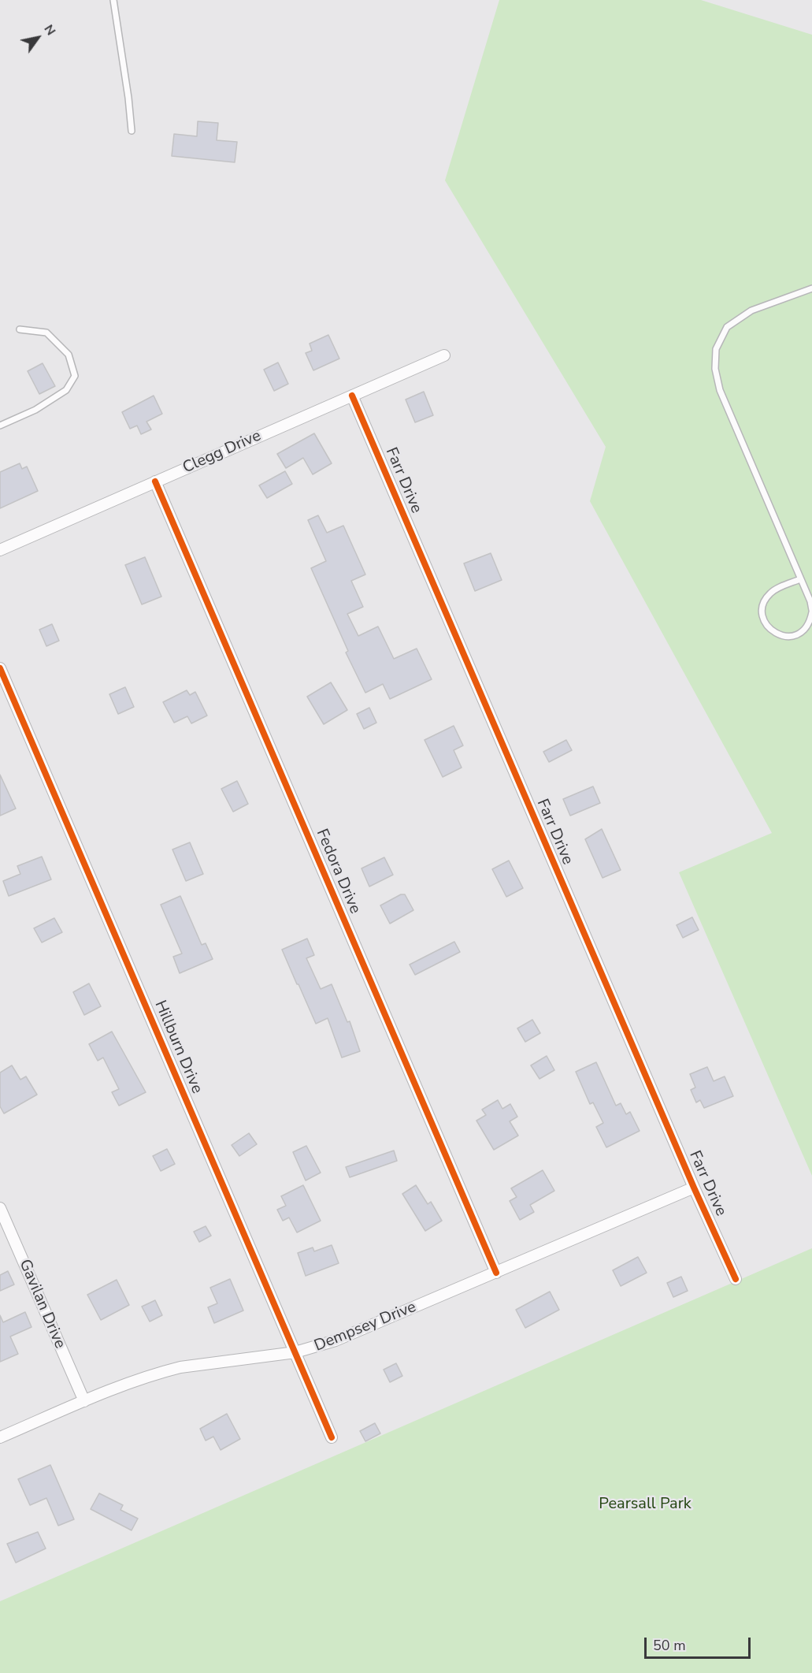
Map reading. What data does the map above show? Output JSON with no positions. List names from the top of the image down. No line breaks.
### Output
{"streets":{"street":["Clegg Drive","Farr Drive","Fedora Drive","Hillburn Drive","Gavilan Drive","Dempsey Drive"]},"crossings":[["Clegg Drive","Farr Drive"],["Clegg Drive","Fedora Drive"],["Farr Drive","Dempsey Drive"],["Fedora Drive","Dempsey Drive"],["Hillburn Drive","Dempsey Drive"],["Gavilan Drive","Dempsey Drive"]],"parks":["Pearsall Park"],"scale_bar":"50 m","north":"top right"}
